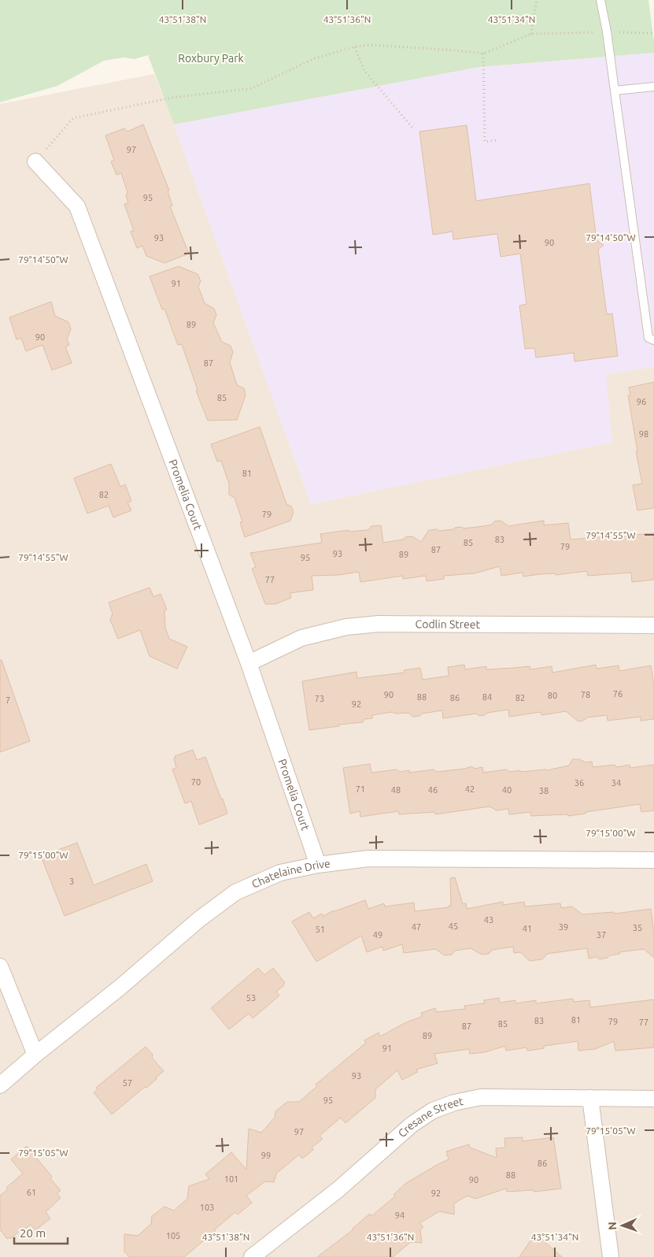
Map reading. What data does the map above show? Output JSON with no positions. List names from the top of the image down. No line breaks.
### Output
{"streets":{"street":["Promelia Court","Codlin Street","Chatelaine Drive","Cresane Street"]},"crossings":[["Promelia Court","Codlin Street"],["Promelia Court","Chatelaine Drive"]],"parks":["Roxbury Park"],"house_numbers":["97","95","93","90","91","89","90","87","85","96","98","81","82","79","83","85","79","87","93","89","95","77","76","90","78","80","88","84","86","82","73","7","92","70","36","34","71","42","48","46","40","38","3","43","45","47","39","35","41","51","49","37","53","81","83","79","77","85","87","89","91","93","57","95","97","99","86","88","101","90","61","92","103","94","105"],"scale_bar":"20 m","north":"left","coordinates":["43°51'38\"N","43°51'36\"N","43°51'34\"N","79°14'50\"W","79°14'55\"W","79°15'00\"W","79°15'05\"W"]}
